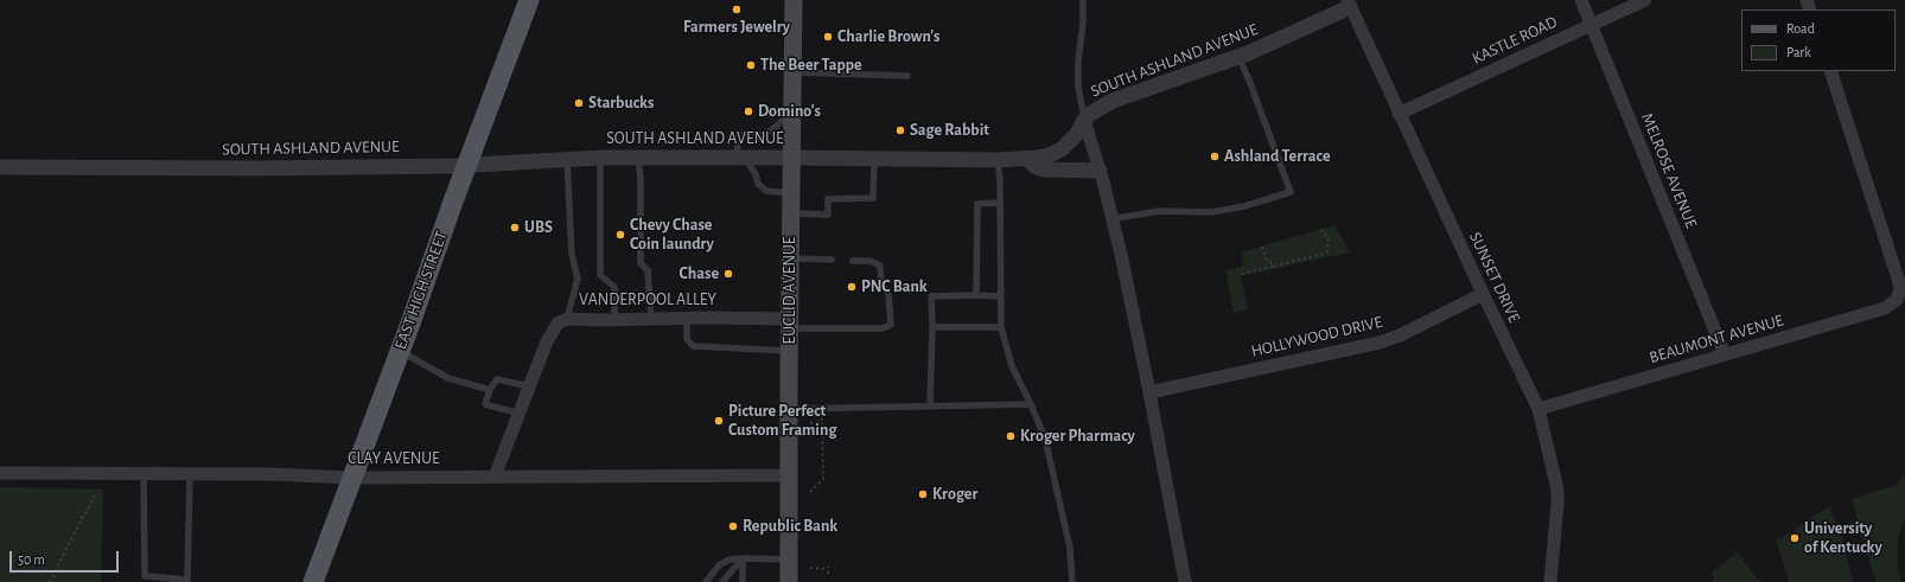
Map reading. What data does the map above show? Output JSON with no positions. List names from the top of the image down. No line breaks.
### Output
{"streets":{"main road":["EAST HIGH STREET","EUCLID AVENUE"],"street":["KASTLE ROAD","SOUTH ASHLAND AVENUE","MELROSE AVENUE","SUNSET DRIVE","VANDERPOOL ALLEY","HOLLYWOOD DRIVE","BEAUMONT AVENUE","CLAY AVENUE"]},"crossings":[["KASTLE ROAD","MELROSE AVENUE"],["KASTLE ROAD","SUNSET DRIVE"],["SOUTH ASHLAND AVENUE","SUNSET DRIVE"],["SOUTH ASHLAND AVENUE","EAST HIGH STREET"],["SOUTH ASHLAND AVENUE","EUCLID AVENUE"],["MELROSE AVENUE","BEAUMONT AVENUE"],["SUNSET DRIVE","HOLLYWOOD DRIVE"],["SUNSET DRIVE","BEAUMONT AVENUE"],["EAST HIGH STREET","CLAY AVENUE"],["EUCLID AVENUE","VANDERPOOL ALLEY"],["EUCLID AVENUE","CLAY AVENUE"],["VANDERPOOL ALLEY","CLAY AVENUE"]],"places":["Farmers Jewelry","Charlie Brown's","The Beer Tappe","Starbucks","Domino's","Sage Rabbit","Ashland Terrace","UBS","Chevy Chase Coin laundry","Chase","PNC Bank","Picture Perfect Custom Framing","Kroger Pharmacy","Kroger","Republic Bank","University of Kentucky"],"legend":["Road","Park"],"scale_bar":"50 m"}
